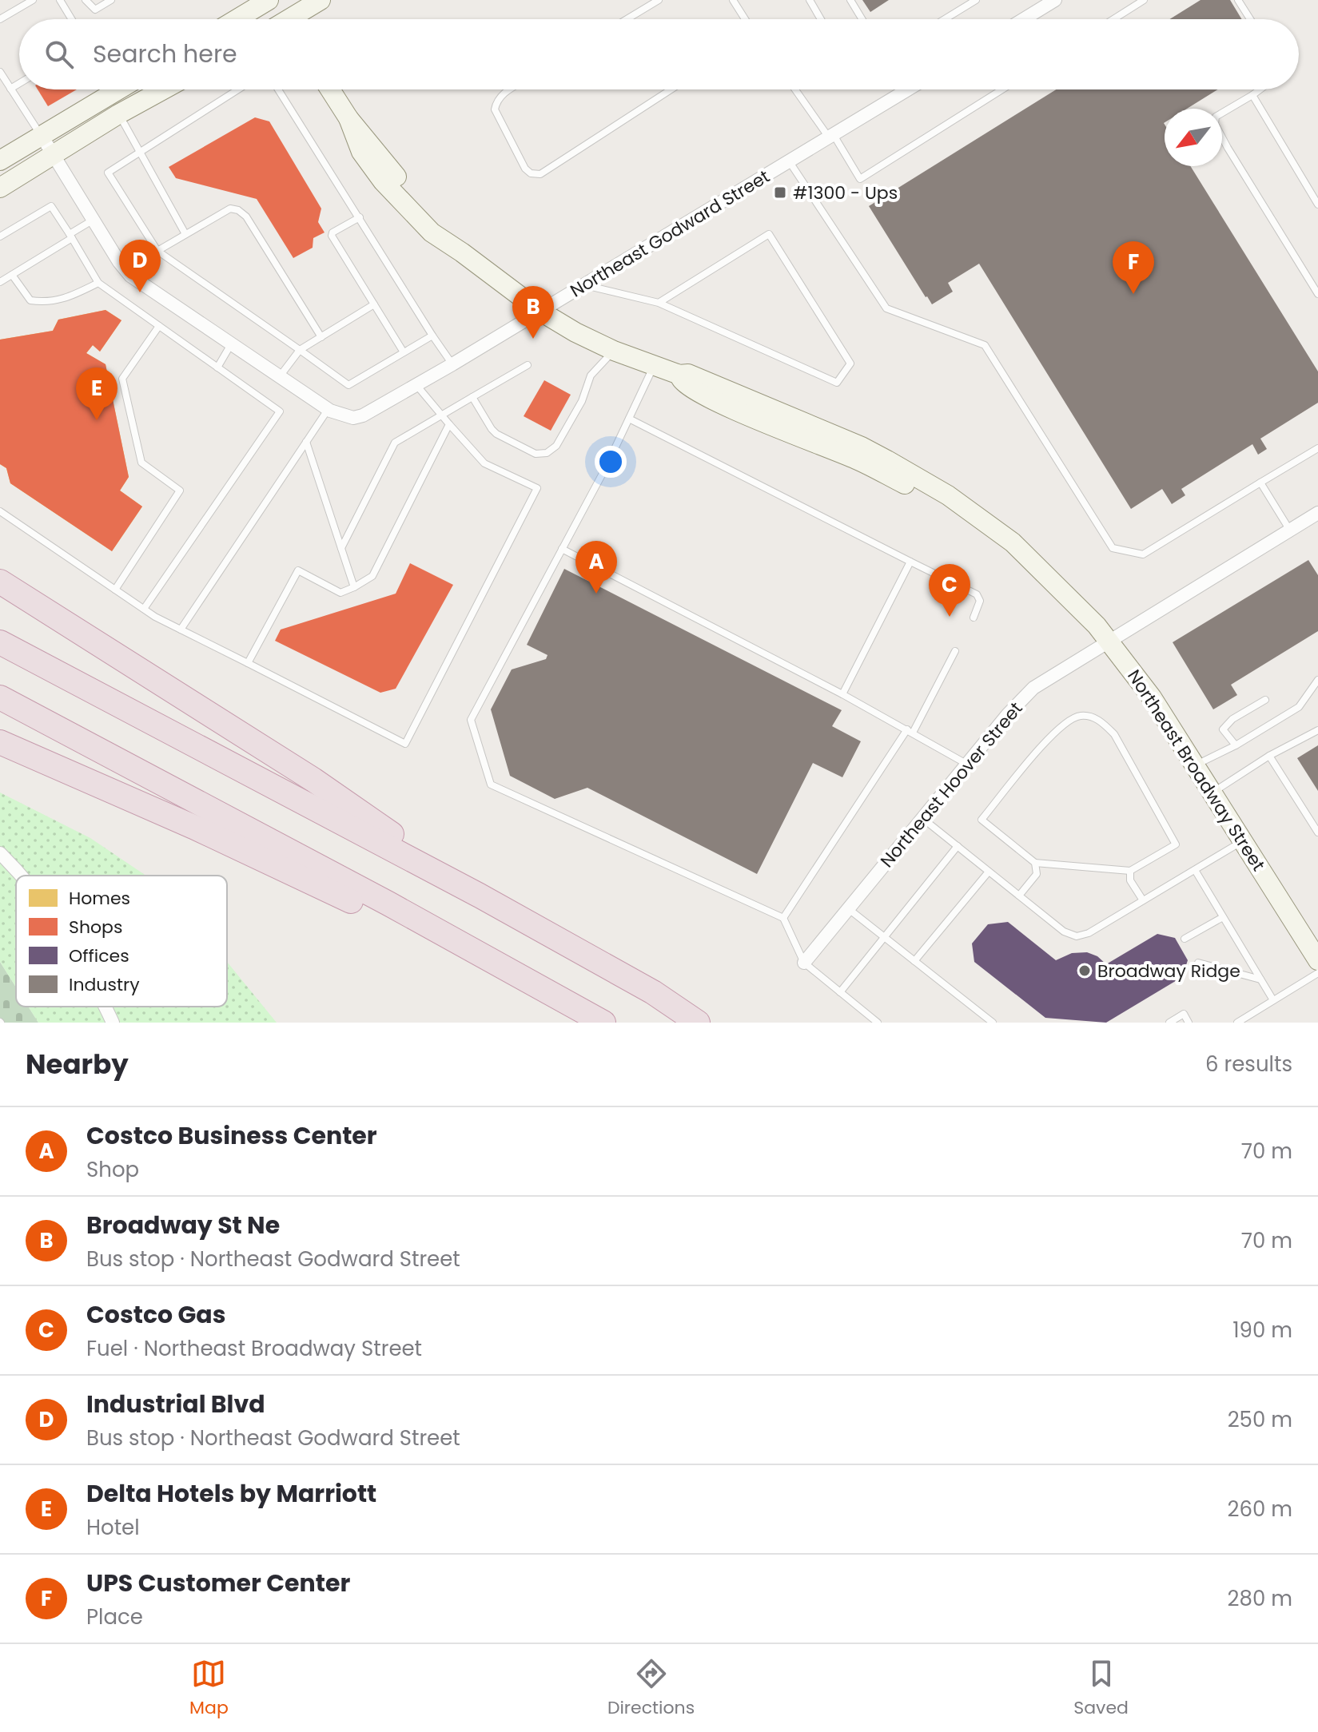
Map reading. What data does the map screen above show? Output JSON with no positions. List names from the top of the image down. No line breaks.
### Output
{"streets":{"main road":["Northeast Broadway Street"],"street":["Northeast Godward Street","Northeast Hoover Street"]},"crossings":[["Northeast Godward Street","Northeast Broadway Street"],["Northeast Broadway Street","Northeast Hoover Street"]],"places":{"transit":["#1300 - Ups"],"other":["Broadway Ridge"]},"legend":["Homes","Shops","Offices","Industry"],"north":"bottom left","page":{"search":"Search here","pins":["D","F","B","E","A","C"],"heading":["Nearby","6 results"],"list":[{"mark":"A","name":"Costco Business Center","note":"Shop","value":"70 m"},{"mark":"B","name":"Broadway St Ne","note":"Bus stop · Northeast Godward Street","value":"70 m"},{"mark":"C","name":"Costco Gas","note":"Fuel · Northeast Broadway Street","value":"190 m"},{"mark":"D","name":"Industrial Blvd","note":"Bus stop · Northeast Godward Street","value":"250 m"},{"mark":"E","name":"Delta Hotels by Marriott","note":"Hotel","value":"260 m"},{"mark":"F","name":"UPS Customer Center","note":"Place","value":"280 m"}],"nav":["Map","Directions","Saved"]}}
